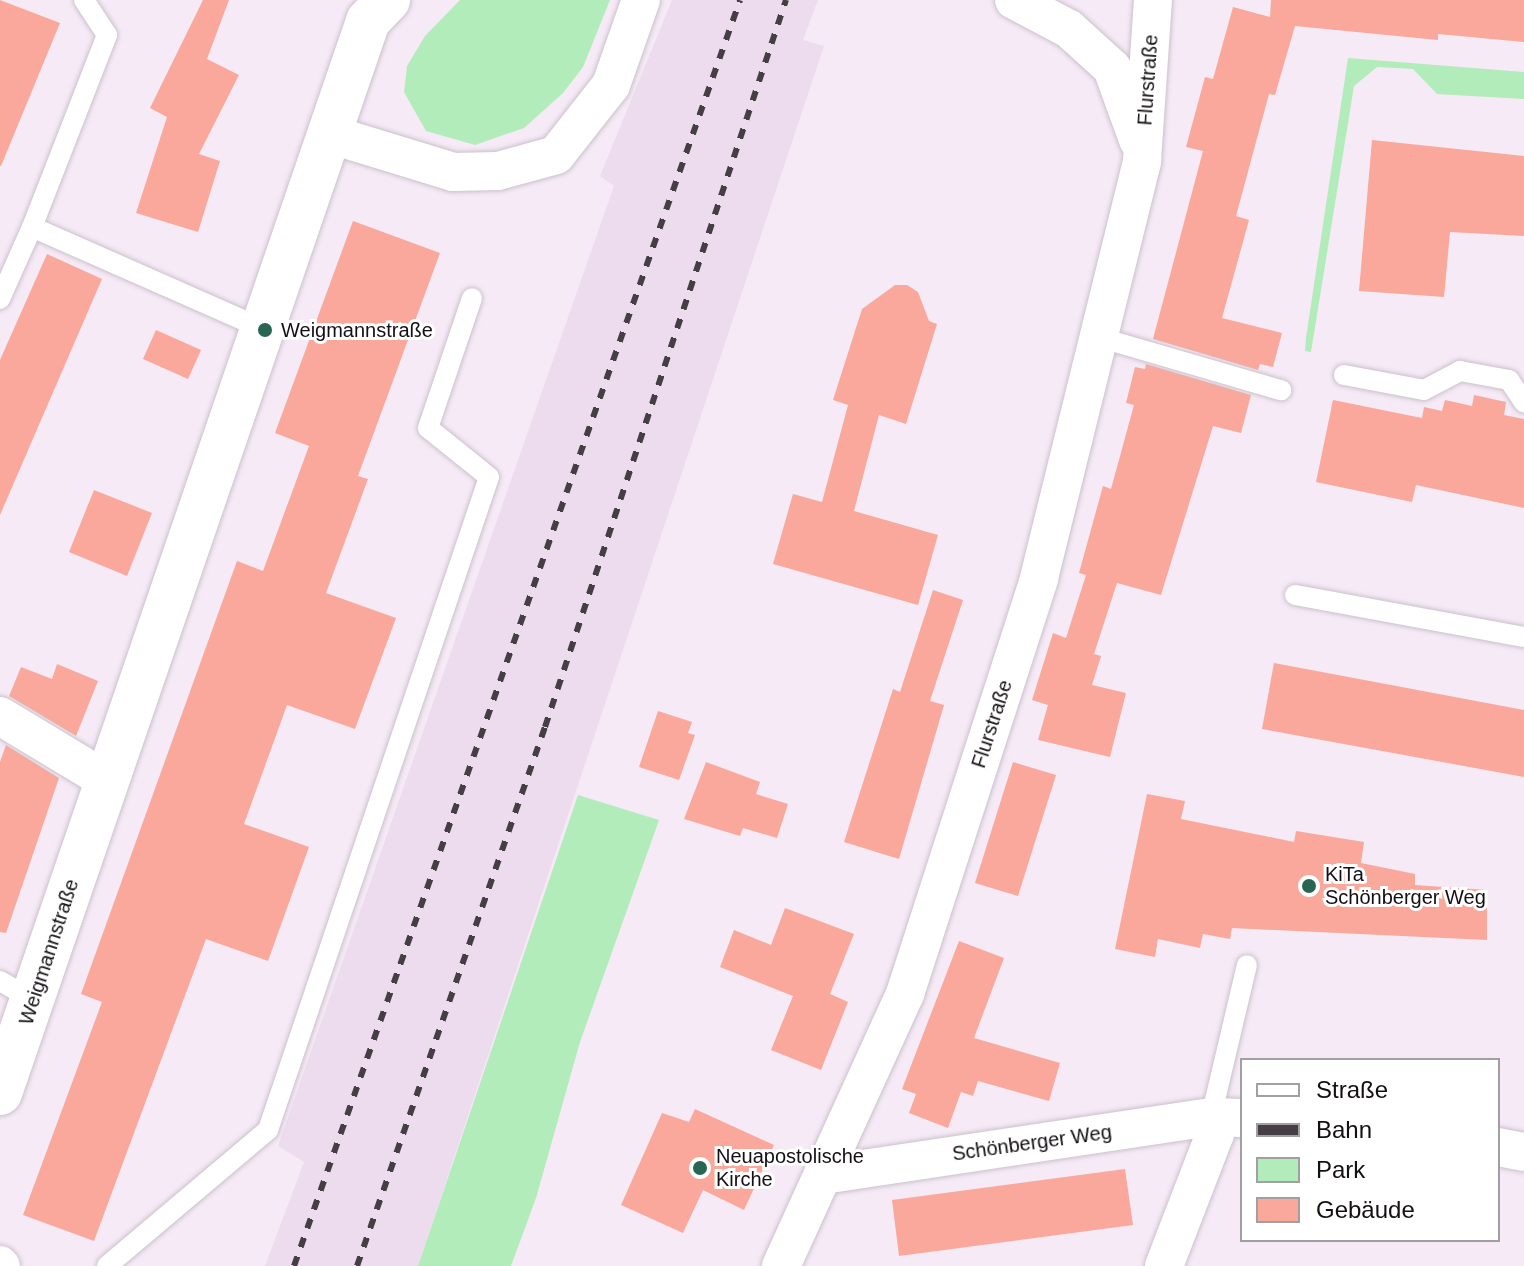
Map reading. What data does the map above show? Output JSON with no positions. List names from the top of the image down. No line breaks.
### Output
{"streets":{"street":["Flurstraße","Weigmannstraße","Schönberger Weg"]},"crossings":[["Flurstraße","Schönberger Weg"]],"places":["Weigmannstraße","KiTa Schönberger Weg","Neuapostolische Kirche"],"legend":["Straße","Bahn","Park","Gebäude"]}
